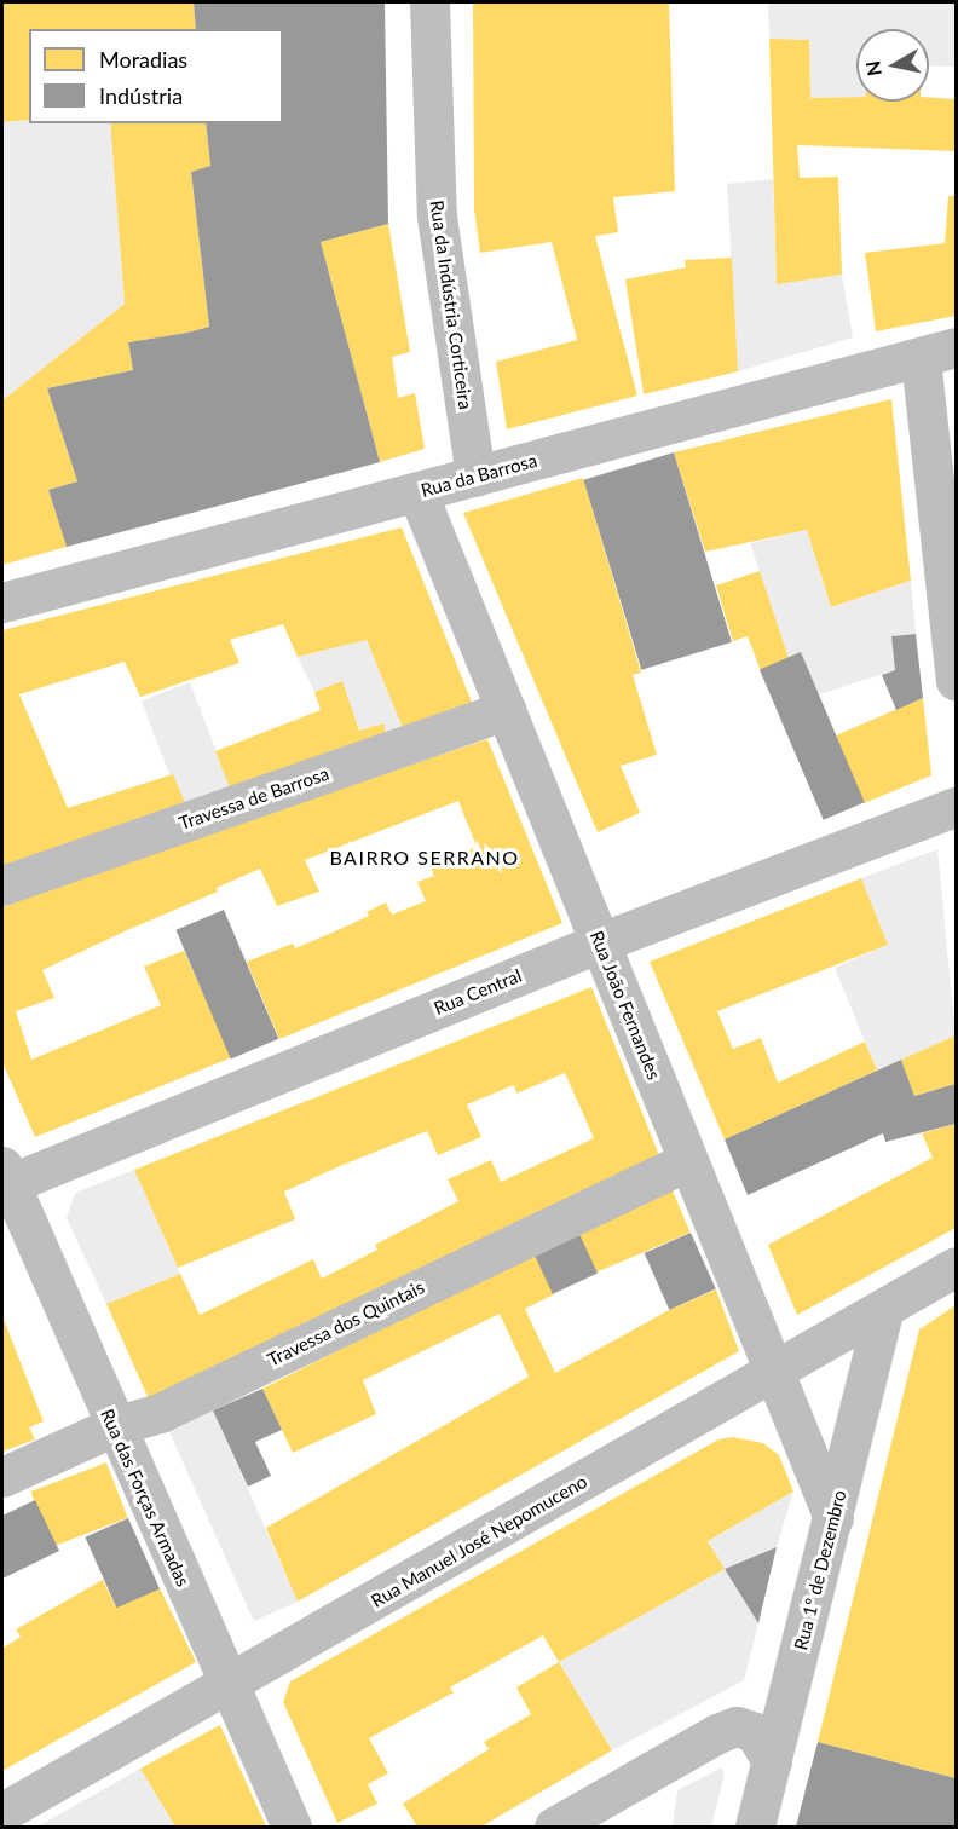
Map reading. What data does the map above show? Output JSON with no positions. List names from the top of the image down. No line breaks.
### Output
{"streets":{"street":["Rua da Indústria Corticeira","Rua da Barrosa","Travessa de Barrosa","Rua Central","Rua João Fernandes","Travessa dos Quintais","Rua das Forças Armadas","Rua Manuel José Nepomuceno","Rua 1º de Dezembro"]},"crossings":[["Rua da Indústria Corticeira","Rua da Barrosa"],["Rua da Barrosa","Rua João Fernandes"],["Travessa de Barrosa","Rua João Fernandes"],["Rua Central","Rua João Fernandes"],["Rua Central","Rua das Forças Armadas"],["Rua João Fernandes","Travessa dos Quintais"],["Rua João Fernandes","Rua Manuel José Nepomuceno"],["Rua João Fernandes","Rua 1º de Dezembro"],["Travessa dos Quintais","Rua das Forças Armadas"],["Rua das Forças Armadas","Rua Manuel José Nepomuceno"],["Rua Manuel José Nepomuceno","Rua 1º de Dezembro"]],"districts":["BAIRRO SERRANO"],"legend":["Moradias","Indústria"],"north":"left"}
